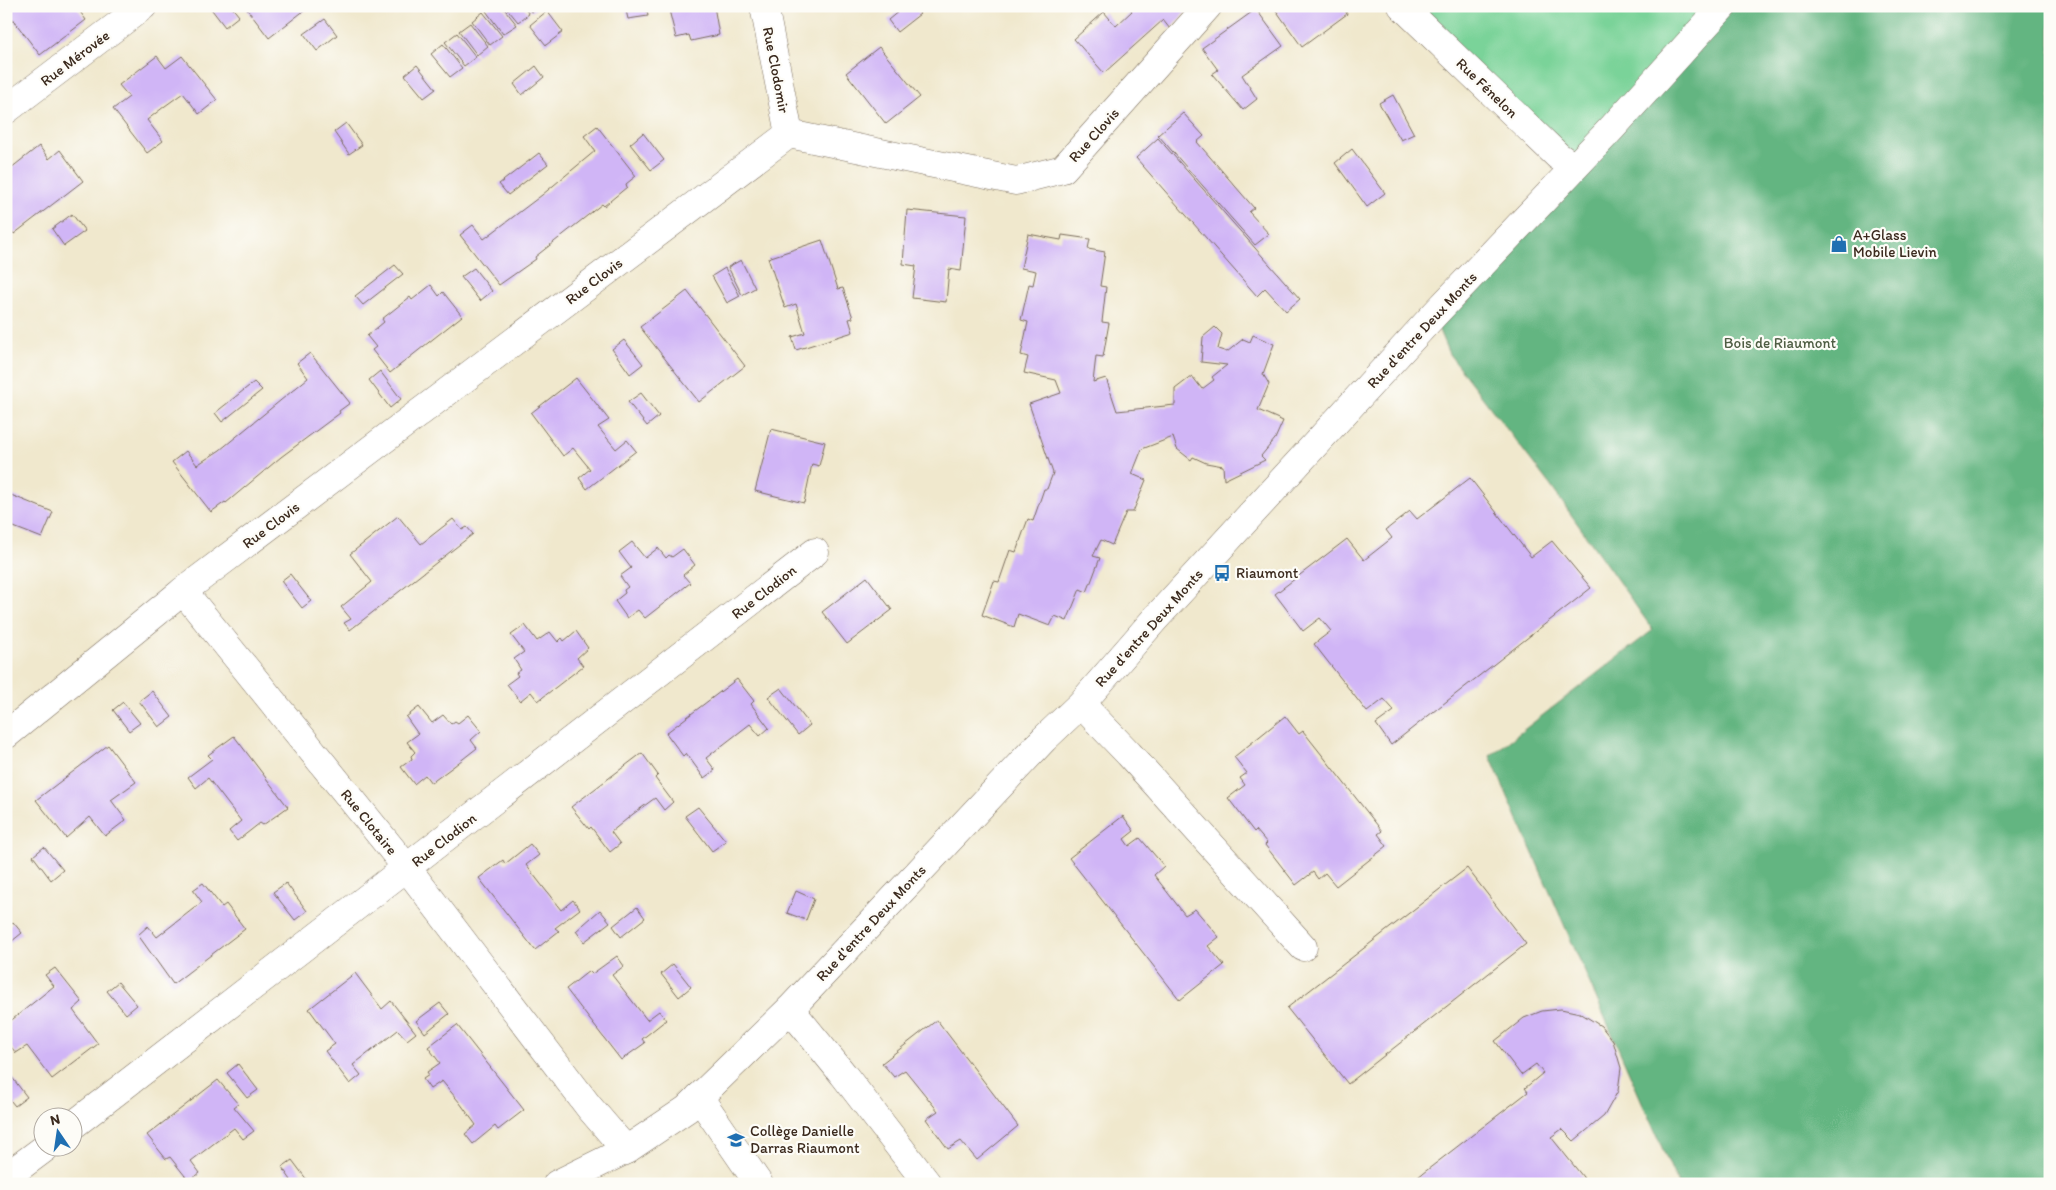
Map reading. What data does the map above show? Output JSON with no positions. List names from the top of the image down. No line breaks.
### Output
{"streets":{"street":["Rue Mérovée","Rue Clodomir","Rue Fénelon","Rue Clovis","Rue d'entre Deux Monts","Rue Clodion","Rue Clotaire"]},"crossings":[["Rue Clodomir","Rue Clovis"],["Rue Fénelon","Rue d'entre Deux Monts"],["Rue Clovis","Rue Clotaire"],["Rue d'entre Deux Monts","Rue Clotaire"],["Rue Clodion","Rue Clotaire"]],"parks":["Bois de Riaumont"],"places":{"shop":["A+Glass Mobile Lievin"],"bus stop":["Riaumont"],"school or university":["Collège Danielle Darras Riaumont"]},"north":"top"}
